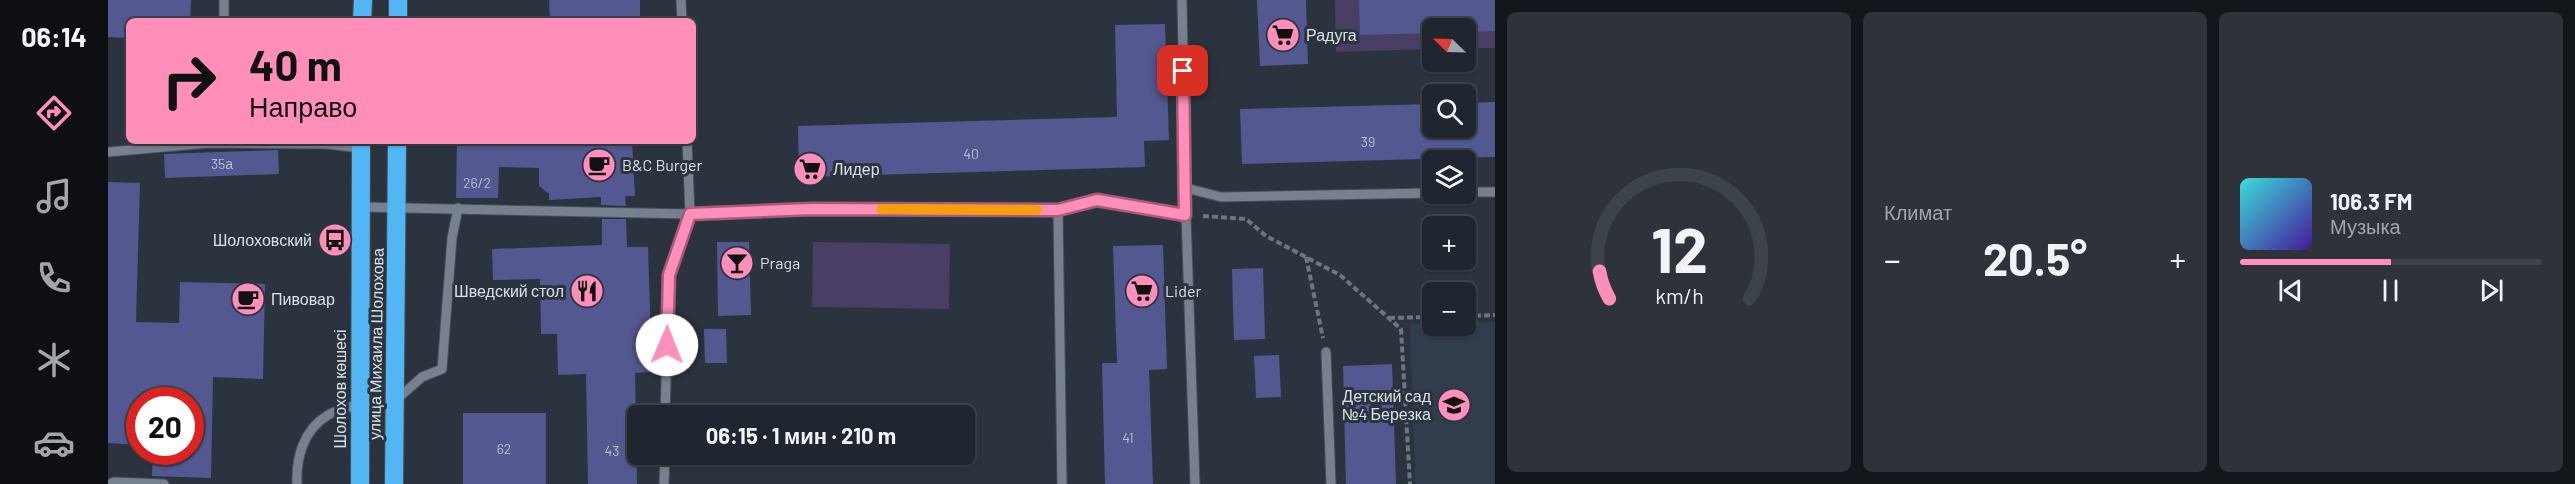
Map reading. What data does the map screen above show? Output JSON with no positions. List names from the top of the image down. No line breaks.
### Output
{"streets":{"highway":["улица Михаила Шолохова","Шолохов көшесі"]},"crossings":[["улица Михаила Шолохова","Шолохов көшесі"]],"places":{"supermarket":["Радуга","Лидер","Lider"],"cafe":["B&C Burger","Пивовар"],"bus stop":["Шолоховский"],"bar":["Praga"],"restaurant":["Шведский стол"],"school or university":["Детский сад №4 Березка"]},"house_numbers":["39","40","35а","26/2","41","62","43"],"north":"top left","page":{"tabs":"06:14","tile":"Климат","map_buttons":["+","−"],"turn":["40 m","Направо"],"song":["106.3 FM","Музыка"],"heat":["−","20.5°","+"],"limit":"20","trip":"06:15 · 1 мин · 210 m","gauge":["12","km/h"]}}
